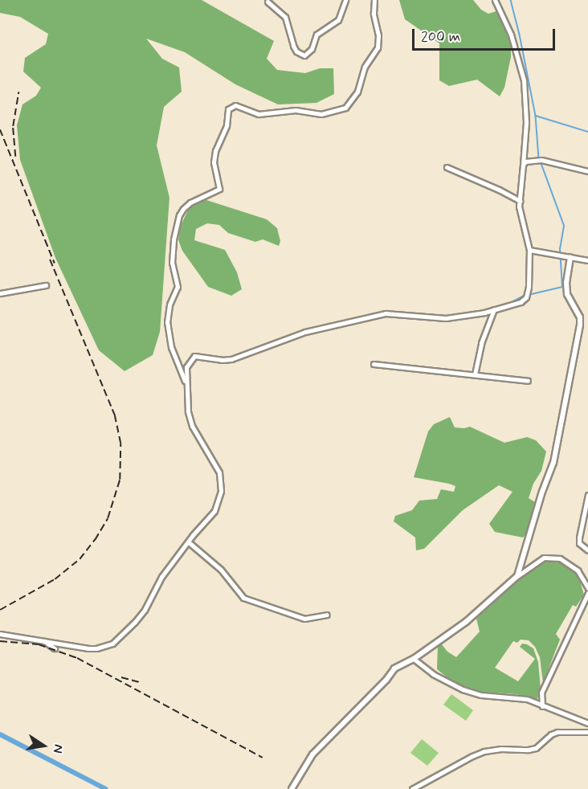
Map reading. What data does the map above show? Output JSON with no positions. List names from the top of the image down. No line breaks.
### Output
{"scale_bar":"200 m","north":"right"}
